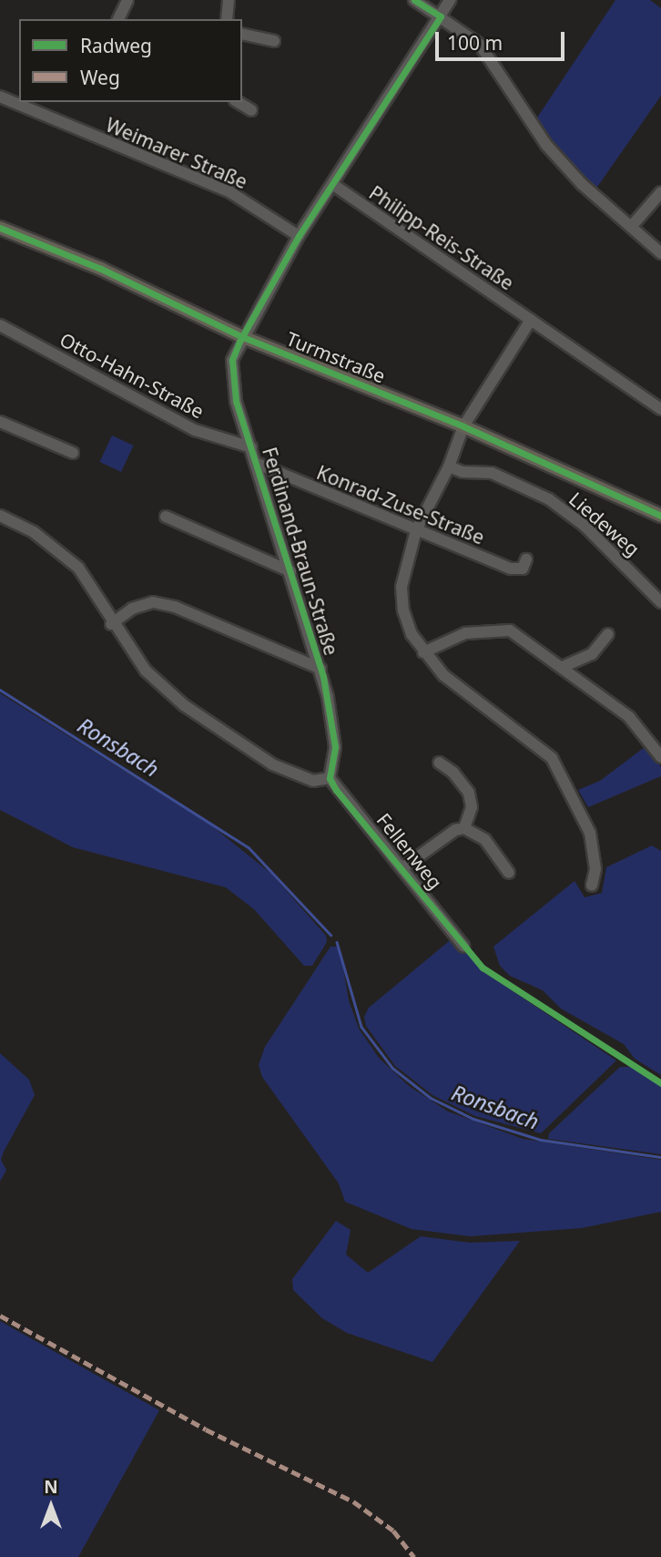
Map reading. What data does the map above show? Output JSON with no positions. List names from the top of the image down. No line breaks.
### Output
{"streets":{"main road":["Turmstraße"],"street":["Weimarer Straße","Philipp-Reis-Straße","Otto-Hahn-Straße","Konrad-Zuse-Straße","Liedeweg","Ferdinand-Braun-Straße","Fellenweg"]},"crossings":[["Weimarer Straße","Ferdinand-Braun-Straße"],["Philipp-Reis-Straße","Ferdinand-Braun-Straße"],["Turmstraße","Ferdinand-Braun-Straße"],["Otto-Hahn-Straße","Ferdinand-Braun-Straße"],["Konrad-Zuse-Straße","Ferdinand-Braun-Straße"],["Ferdinand-Braun-Straße","Fellenweg"]],"water":["Ronsbach"],"legend":["Radweg","Weg"],"scale_bar":"100 m","north":"top"}
